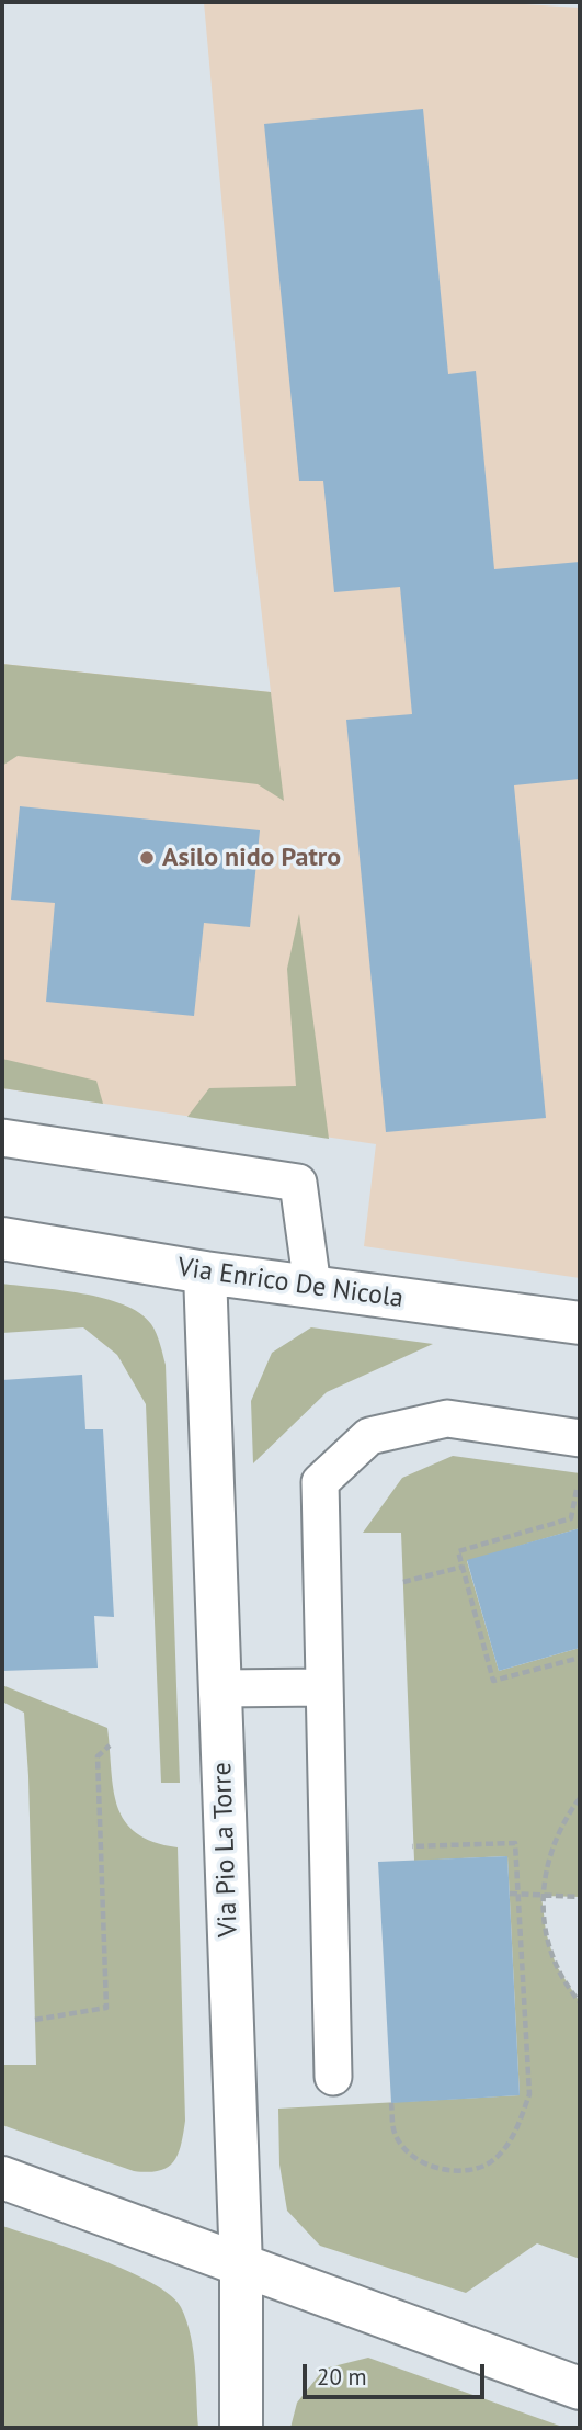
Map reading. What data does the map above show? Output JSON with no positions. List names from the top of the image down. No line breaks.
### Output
{"streets":{"street":["Via Enrico De Nicola","Via Pio La Torre"]},"crossings":[["Via Enrico De Nicola","Via Pio La Torre"]],"places":["Asilo nido Patro"],"scale_bar":"20 m"}
